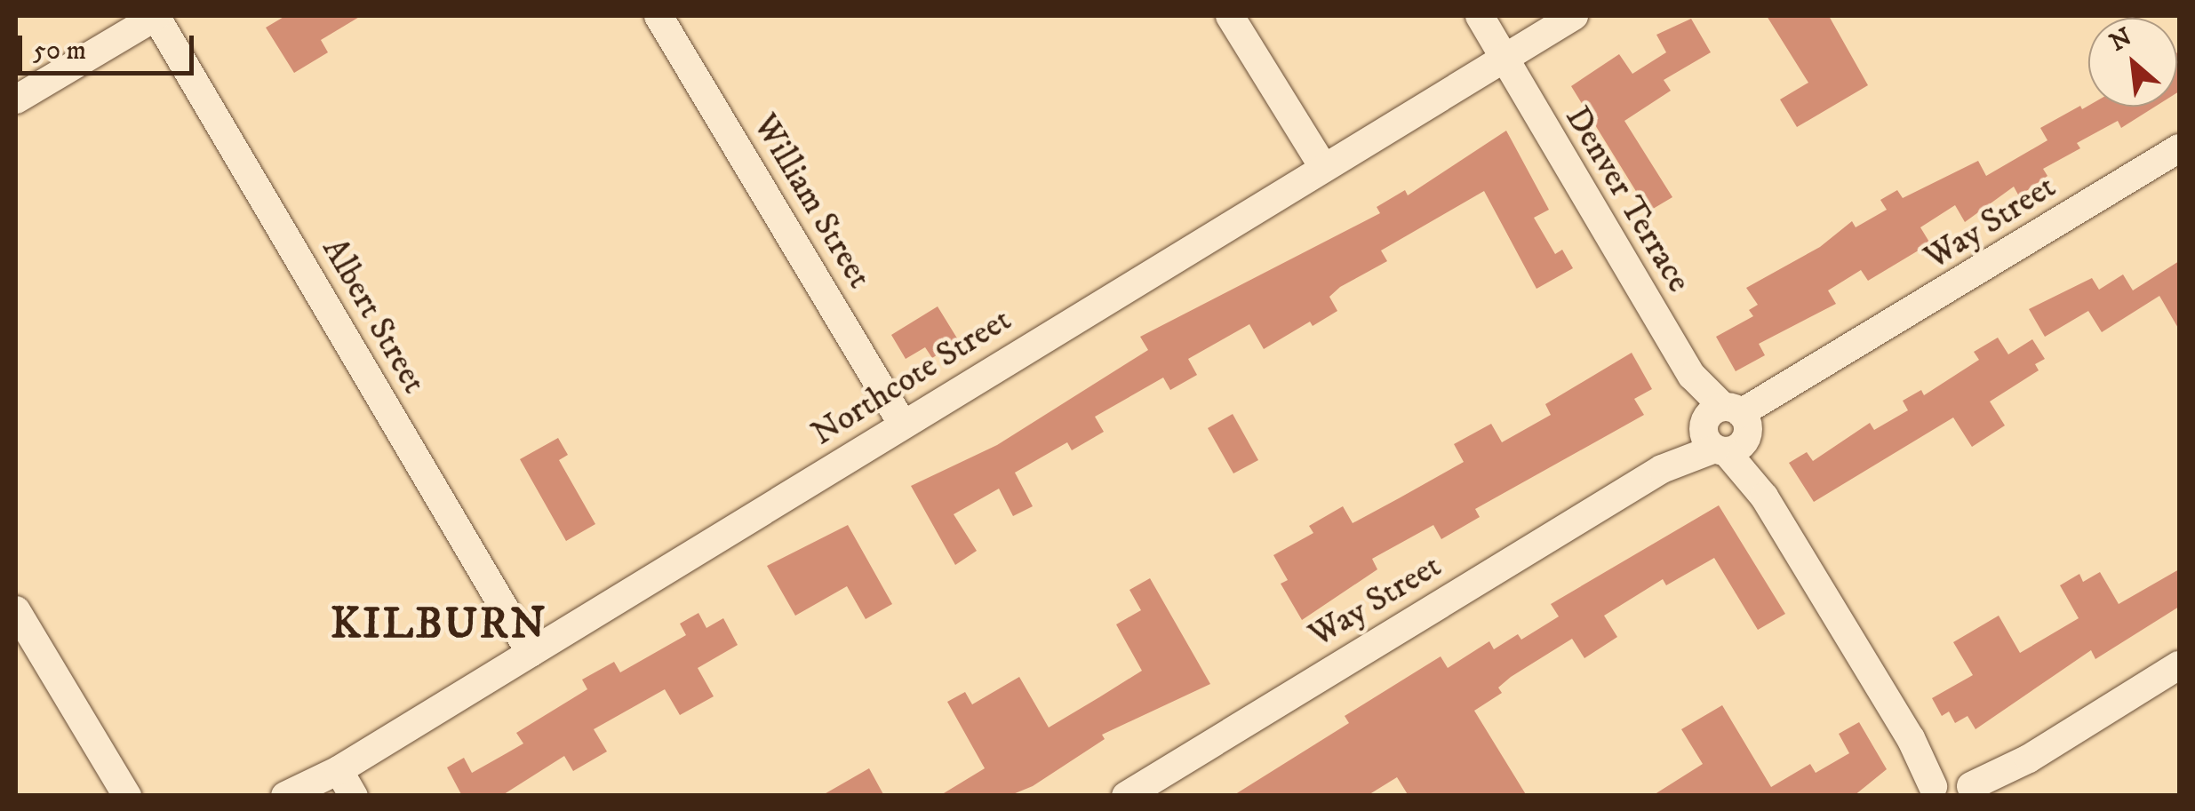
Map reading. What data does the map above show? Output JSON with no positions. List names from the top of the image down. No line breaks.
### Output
{"streets":{"street":["Denver Terrace","William Street","Way Street","Albert Street","Northcote Street"]},"crossings":[["Denver Terrace","Way Street"],["Denver Terrace","Northcote Street"],["William Street","Northcote Street"],["Albert Street","Northcote Street"]],"districts":["KILBURN"],"scale_bar":"50 m","north":"top left"}
